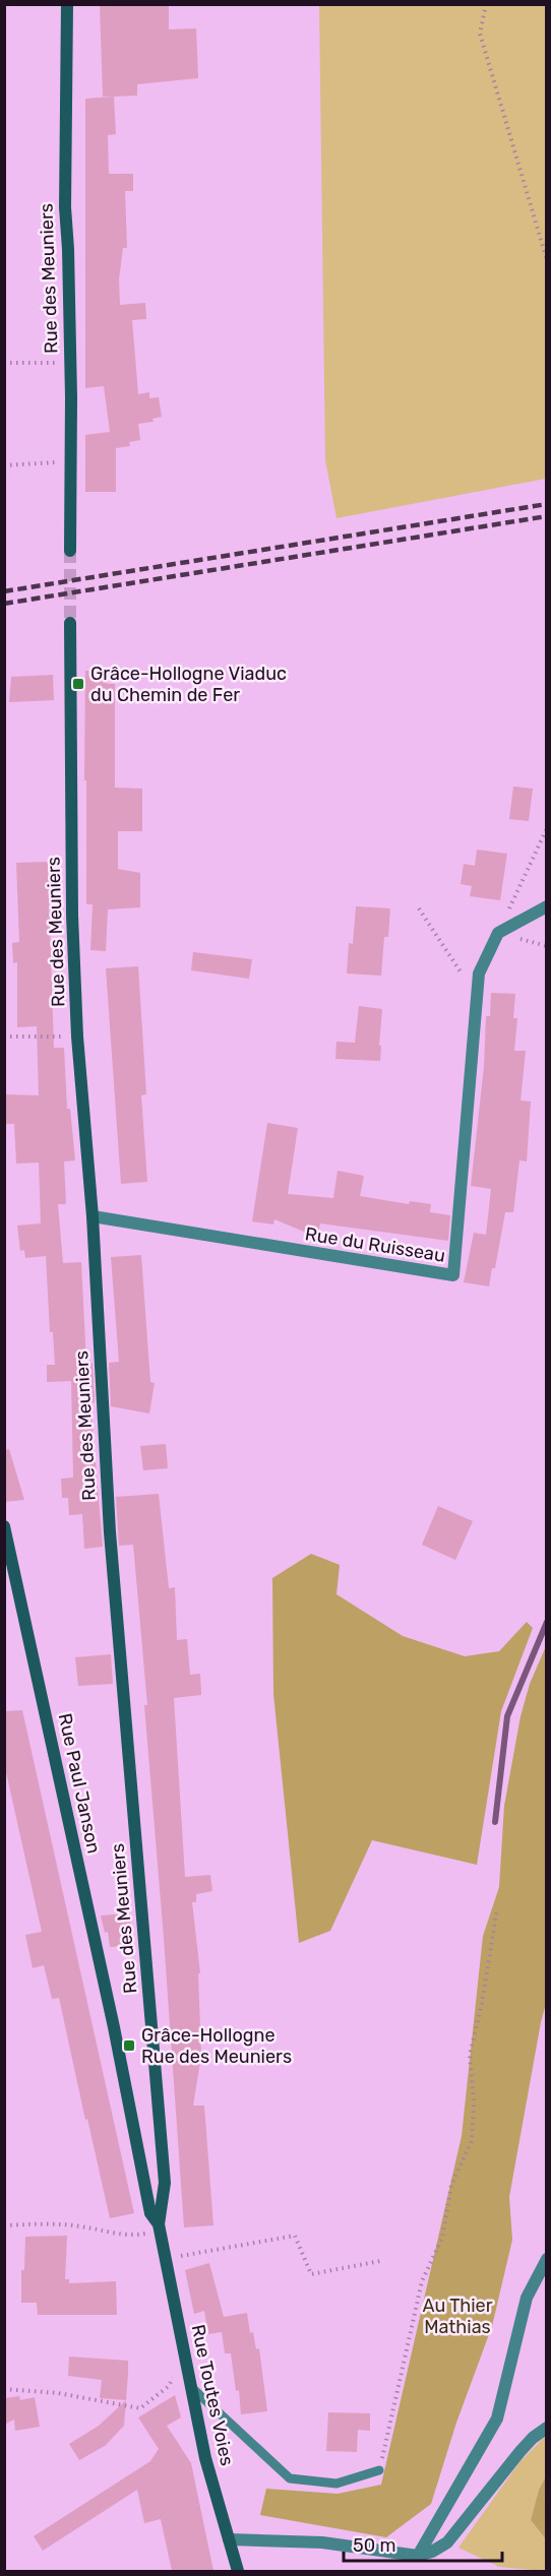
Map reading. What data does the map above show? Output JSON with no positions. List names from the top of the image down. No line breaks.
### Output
{"streets":{"street":["Rue des Meuniers","Rue du Ruisseau","Rue Paul Janson","Rue Toutes Voies"]},"crossings":[["Rue des Meuniers","Rue du Ruisseau"],["Rue des Meuniers","Rue Paul Janson"],["Rue des Meuniers","Rue Toutes Voies"],["Rue Paul Janson","Rue Toutes Voies"]],"parks":["Au Thier Mathias"],"places":{"transit":["Grâce-Hollogne Viaduc du Chemin de Fer","Grâce-Hollogne Rue des Meuniers"]},"scale_bar":"50 m"}
